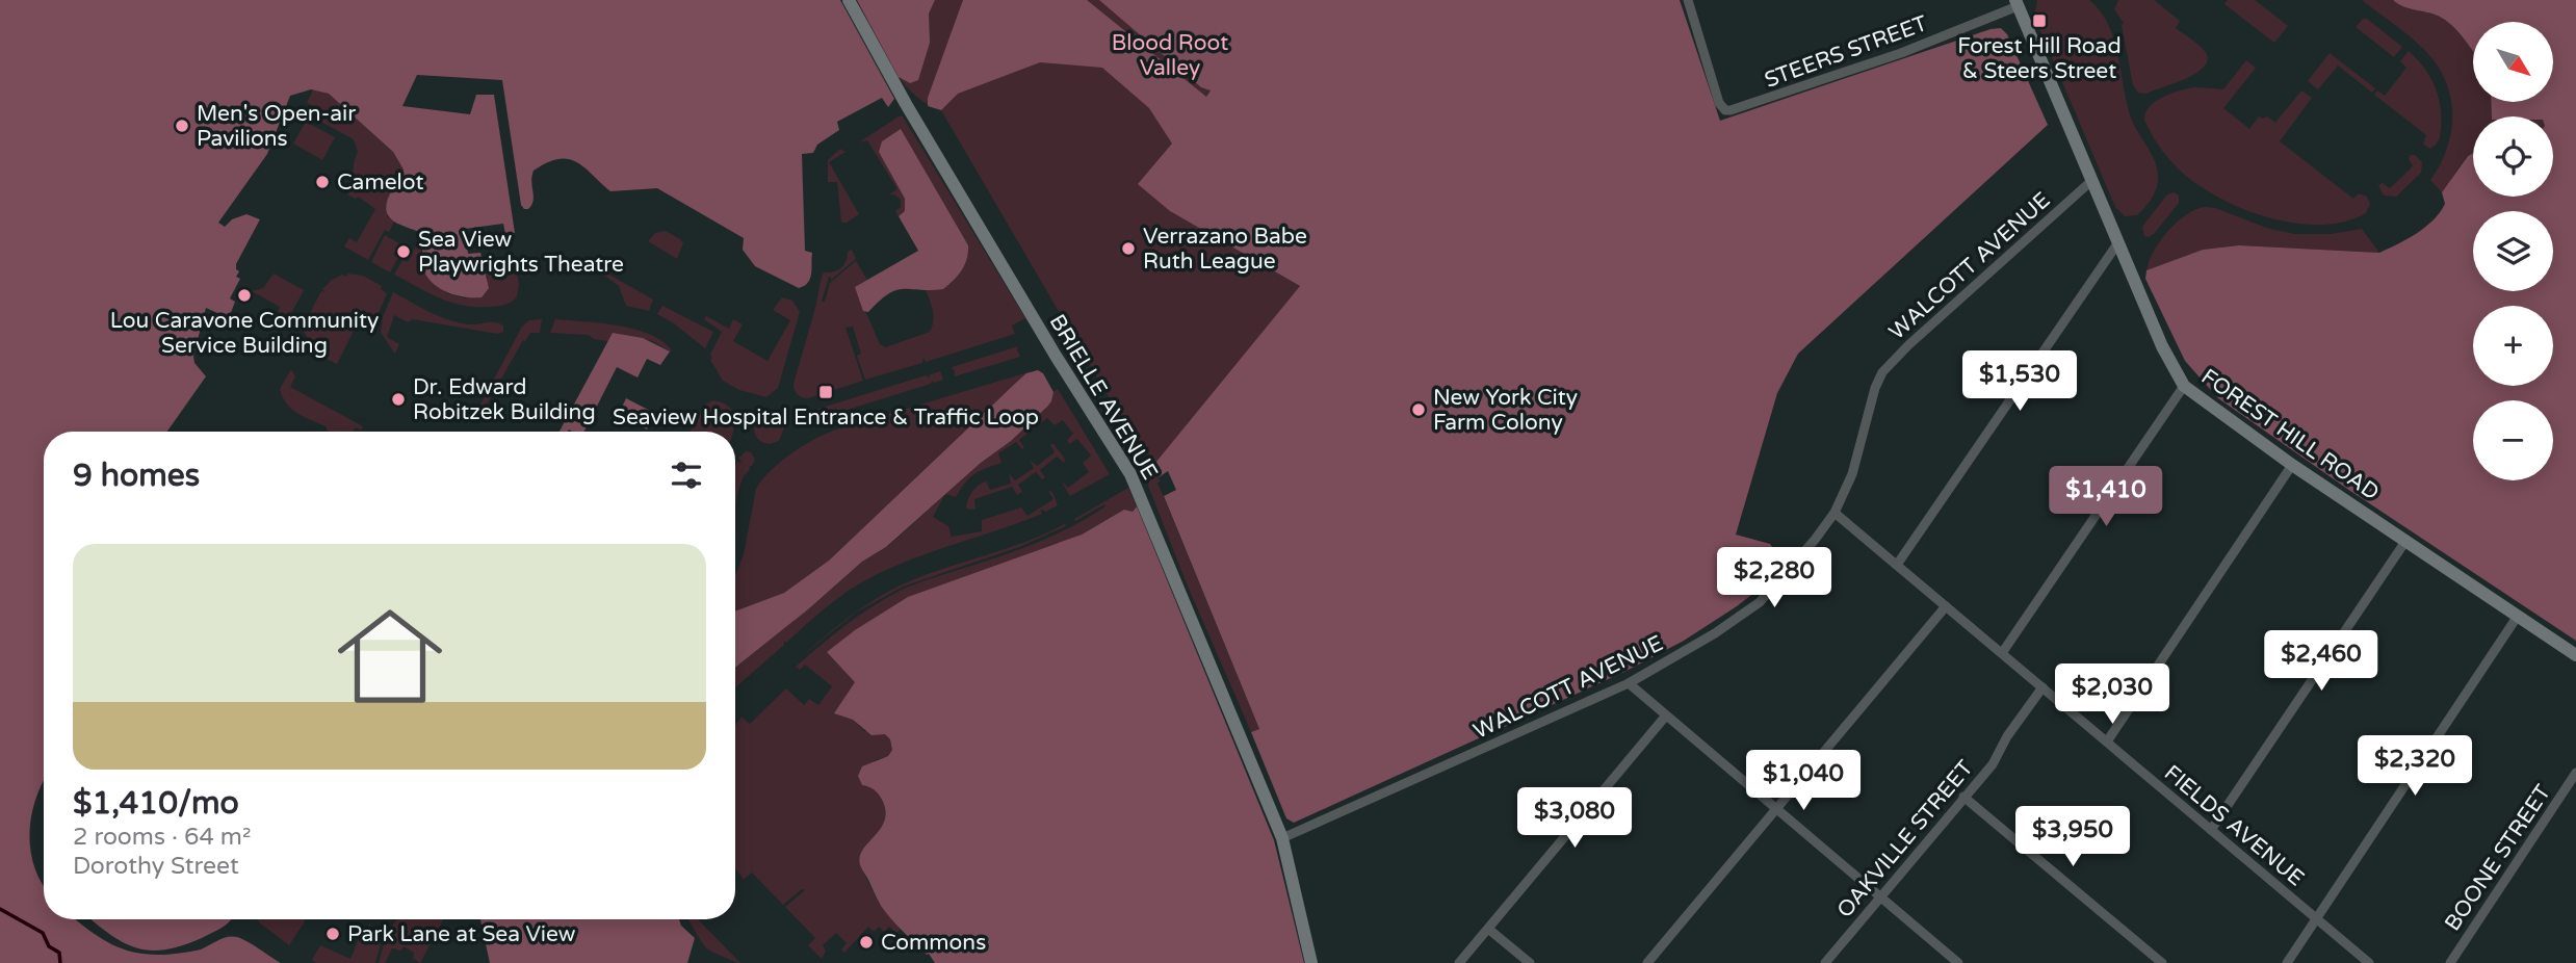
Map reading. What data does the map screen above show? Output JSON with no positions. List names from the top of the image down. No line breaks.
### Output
{"streets":{"street":["STEERS STREET","WALCOTT AVENUE","BRIELLE AVENUE","FOREST HILL ROAD","FIELDS AVENUE","OAKVILLE STREET","BOONE STREET"]},"crossings":[["STEERS STREET","FOREST HILL ROAD"],["WALCOTT AVENUE","BRIELLE AVENUE"],["WALCOTT AVENUE","FOREST HILL ROAD"],["WALCOTT AVENUE","FIELDS AVENUE"],["FIELDS AVENUE","OAKVILLE STREET"]],"parks":["Blood Root Valley"],"places":{"transit":["Forest Hill Road & Steers Street","Seaview Hospital Entrance & Traffic Loop"],"other":["Men's Open-air Pavilions","Camelot","Verrazano Babe Ruth League","Sea View Playwrights Theatre","Lou Caravone Community Service Building","Dr. Edward Robitzek Building","New York City Farm Colony","Park Lane at Sea View","Commons"]},"north":"bottom right","page":{"map_buttons":["+","−"],"price":["$1,530","$1,410","$2,280","$2,460","$2,030","$2,320","$1,040","$3,080","$3,950"],"heading":"9 homes","list":[{"name":"$1,410/mo","note":"2 rooms · 64 m² · Dorothy Street"}]}}
